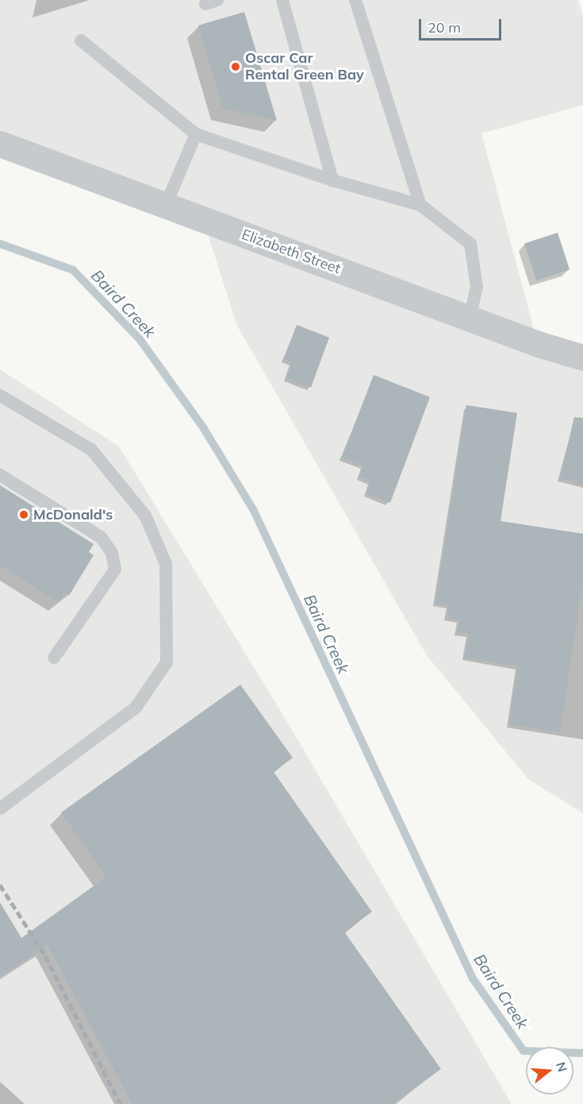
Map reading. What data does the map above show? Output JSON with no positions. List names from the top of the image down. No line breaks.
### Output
{"streets":{"street":["Elizabeth Street"]},"water":["Baird Creek"],"places":["Oscar Car Rental Green Bay","McDonald's"],"scale_bar":"20 m","north":"right"}
